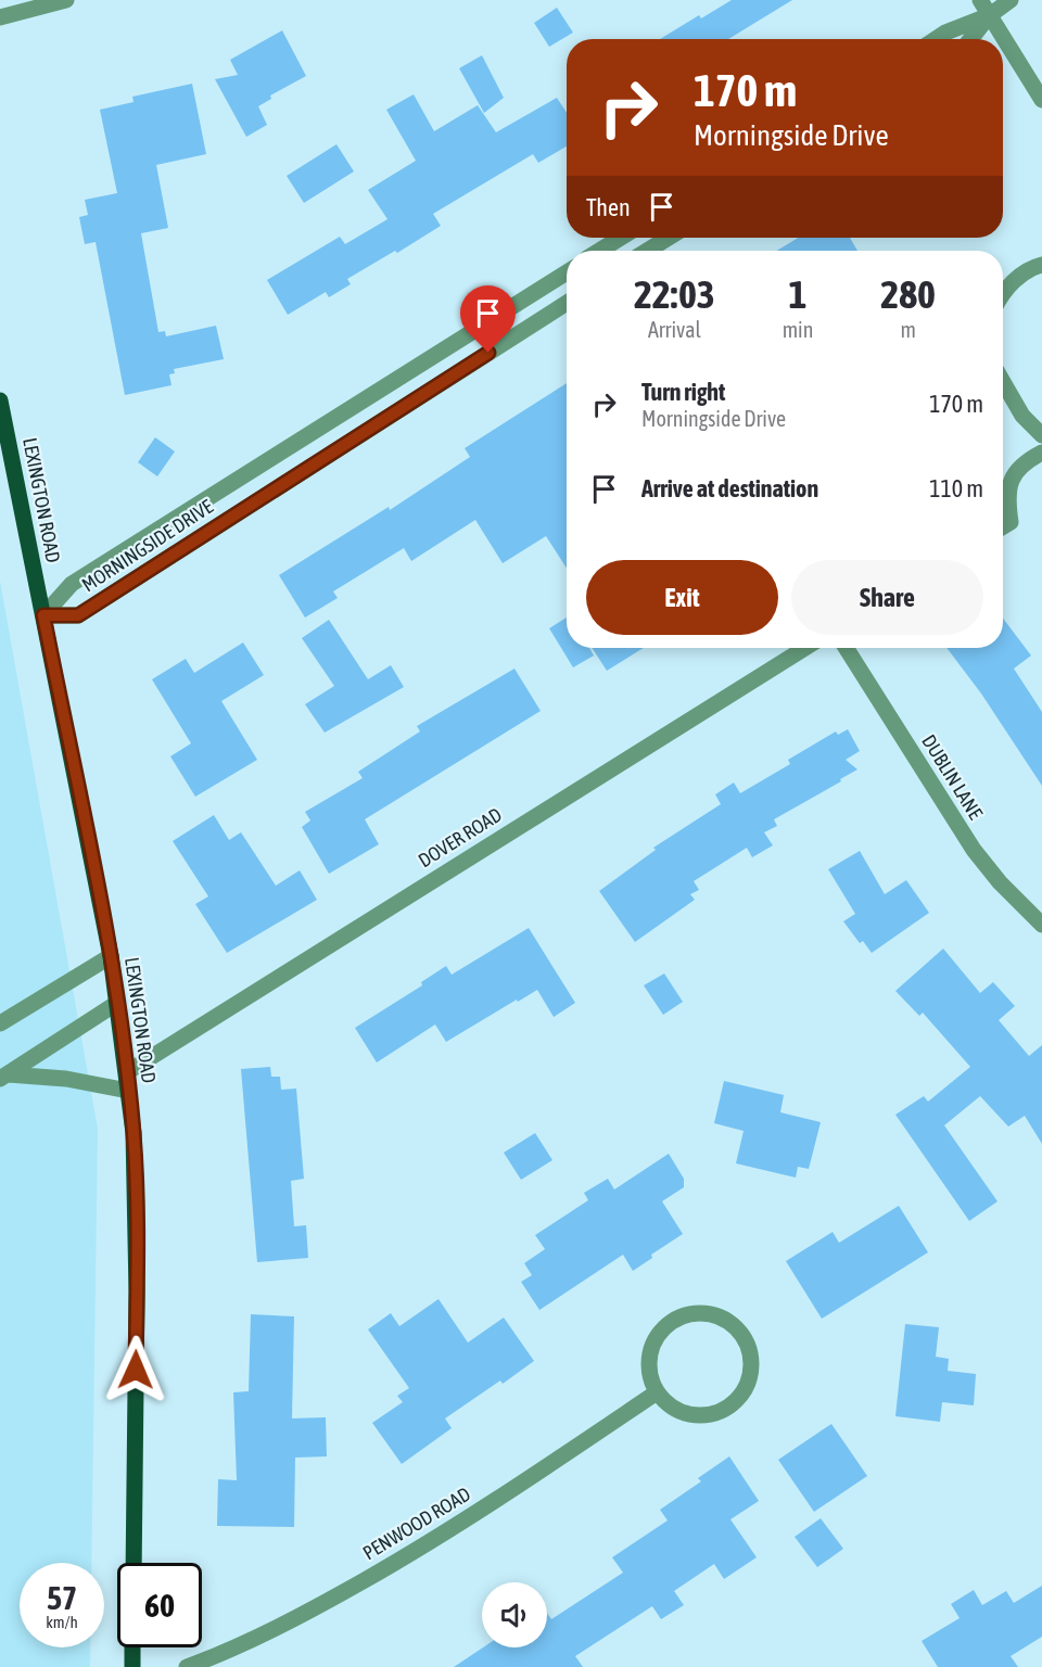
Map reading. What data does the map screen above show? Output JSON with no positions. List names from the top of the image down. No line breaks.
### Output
{"streets":{"main road":["LEXINGTON ROAD"],"street":["MORNINGSIDE DRIVE","DUBLIN LANE","DOVER ROAD","PENWOOD ROAD"]},"crossings":[["LEXINGTON ROAD","MORNINGSIDE DRIVE"],["LEXINGTON ROAD","DOVER ROAD"]],"page":{"turn":["170 m","Morningside Drive"],"then":"Then","eta":["22:03","Arrival","1","min","280","m"],"list":[{"name":"Turn right","note":"Morningside Drive","value":"170 m"},{"name":"Arrive at destination","value":"110 m"}],"buttons":["Exit","Share"],"speed":"57 km/h","limit":"60"}}
